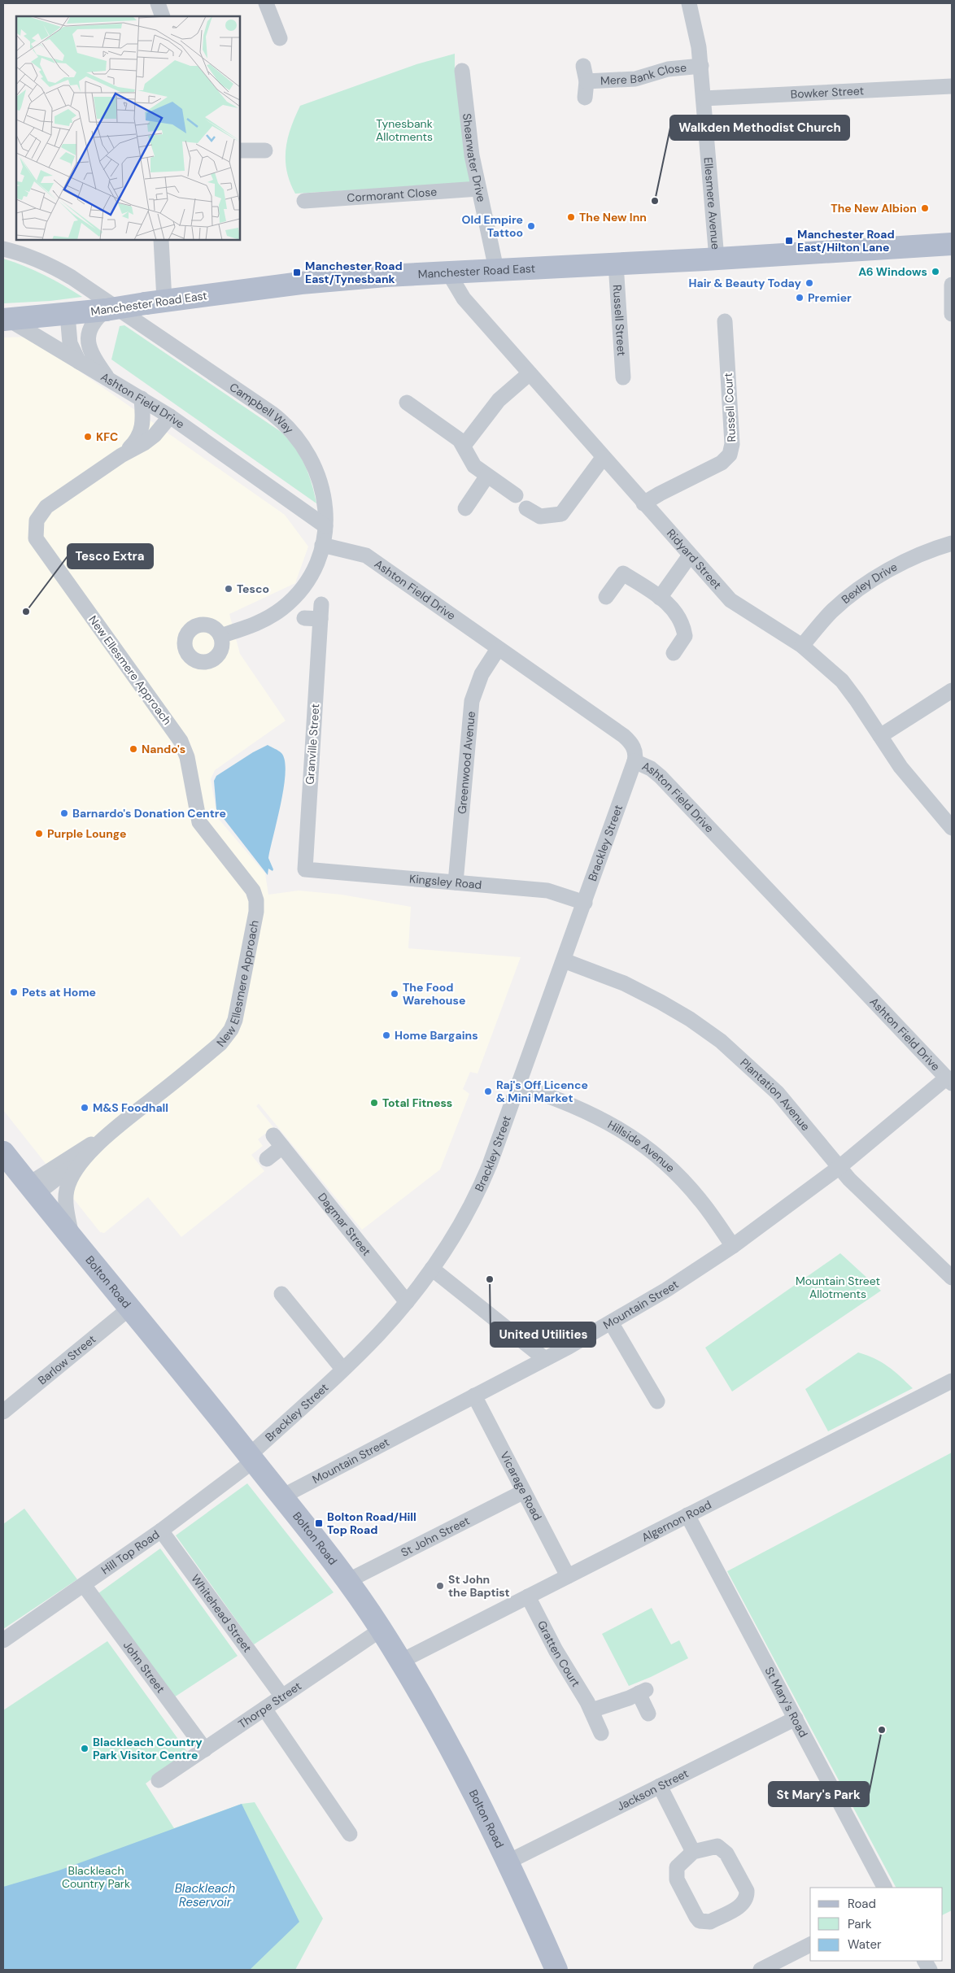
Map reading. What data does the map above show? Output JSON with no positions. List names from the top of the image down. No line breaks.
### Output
{"streets":{"main road":["Manchester Road East","Bolton Road"],"street":["Mere Bank Close","Bowker Street","Shearwater Drive","Cormorant Close","Ellesmere Avenue","Russell Street","Ashton Field Drive","Russell Court","Campbell Way","Ridyard Street","Bexley Drive","New Ellesmere Approach","Granville Street","Greenwood Avenue","Brackley Street","Kingsley Road","Plantation Avenue","Hillside Avenue","Dagmar Street","Mountain Street","Barlow Street","Vicarage Road","Algernon Road","St John Street","Hill Top Road","Whitehead Street","Gratten Court","John Street","St Mary's Road","Thorpe Street","Jackson Street"]},"crossings":[["Mere Bank Close","Ellesmere Avenue"],["Bowker Street","Ellesmere Avenue"],["Shearwater Drive","Cormorant Close"],["Shearwater Drive","Manchester Road East"],["Ellesmere Avenue","Manchester Road East"],["Manchester Road East","Russell Street"],["Manchester Road East","Ashton Field Drive"],["Manchester Road East","Ridyard Street"],["Ashton Field Drive","Campbell Way"],["Ashton Field Drive","New Ellesmere Approach"],["Ashton Field Drive","Greenwood Avenue"],["Ashton Field Drive","Brackley Street"],["Ashton Field Drive","Mountain Street"],["Russell Court","Ridyard Street"],["Ridyard Street","Bexley Drive"],["New Ellesmere Approach","Bolton Road"],["Granville Street","Kingsley Road"],["Greenwood Avenue","Kingsley Road"],["Brackley Street","Kingsley Road"],["Brackley Street","Plantation Avenue"],["Brackley Street","Hillside Avenue"],["Brackley Street","Dagmar Street"],["Brackley Street","Bolton Road"],["Brackley Street","Hill Top Road"],["Plantation Avenue","Mountain Street"],["Hillside Avenue","Mountain Street"],["Bolton Road","Mountain Street"],["Bolton Road","Barlow Street"],["Bolton Road","Algernon Road"],["Bolton Road","St John Street"],["Bolton Road","Hill Top Road"],["Bolton Road","Thorpe Street"],["Bolton Road","Jackson Street"],["Mountain Street","Vicarage Road"],["Vicarage Road","Algernon Road"],["Vicarage Road","St John Street"],["Algernon Road","Gratten Court"],["Algernon Road","St Mary's Road"],["Hill Top Road","Whitehead Street"],["Hill Top Road","John Street"],["Whitehead Street","Thorpe Street"],["John Street","Thorpe Street"],["St Mary's Road","Jackson Street"]],"water":["Blackleach Reservoir"],"parks":["Tynesbank Allotments","Mountain Street Allotments","Blackleach Country Park"],"places":{"other":["Walkden Methodist Church","The New Albion","The New Inn","Old Empire Tattoo","A6 Windows","Hair & Beauty Today","Premier","KFC","Tesco","Tesco Extra","Nando's","Barnardo's Donation Centre","Purple Lounge","Pets at Home","The Food Warehouse","Home Bargains","Raj's Off Licence & Mini Market","Total Fitness","M&S Foodhall","United Utilities","St John the Baptist","St Mary's Park","Blackleach Country Park Visitor Centre"],"transit":["Manchester Road East/Hilton Lane","Manchester Road East/Tynesbank","Bolton Road/Hill Top Road"]},"legend":["Road","Park","Water"]}
